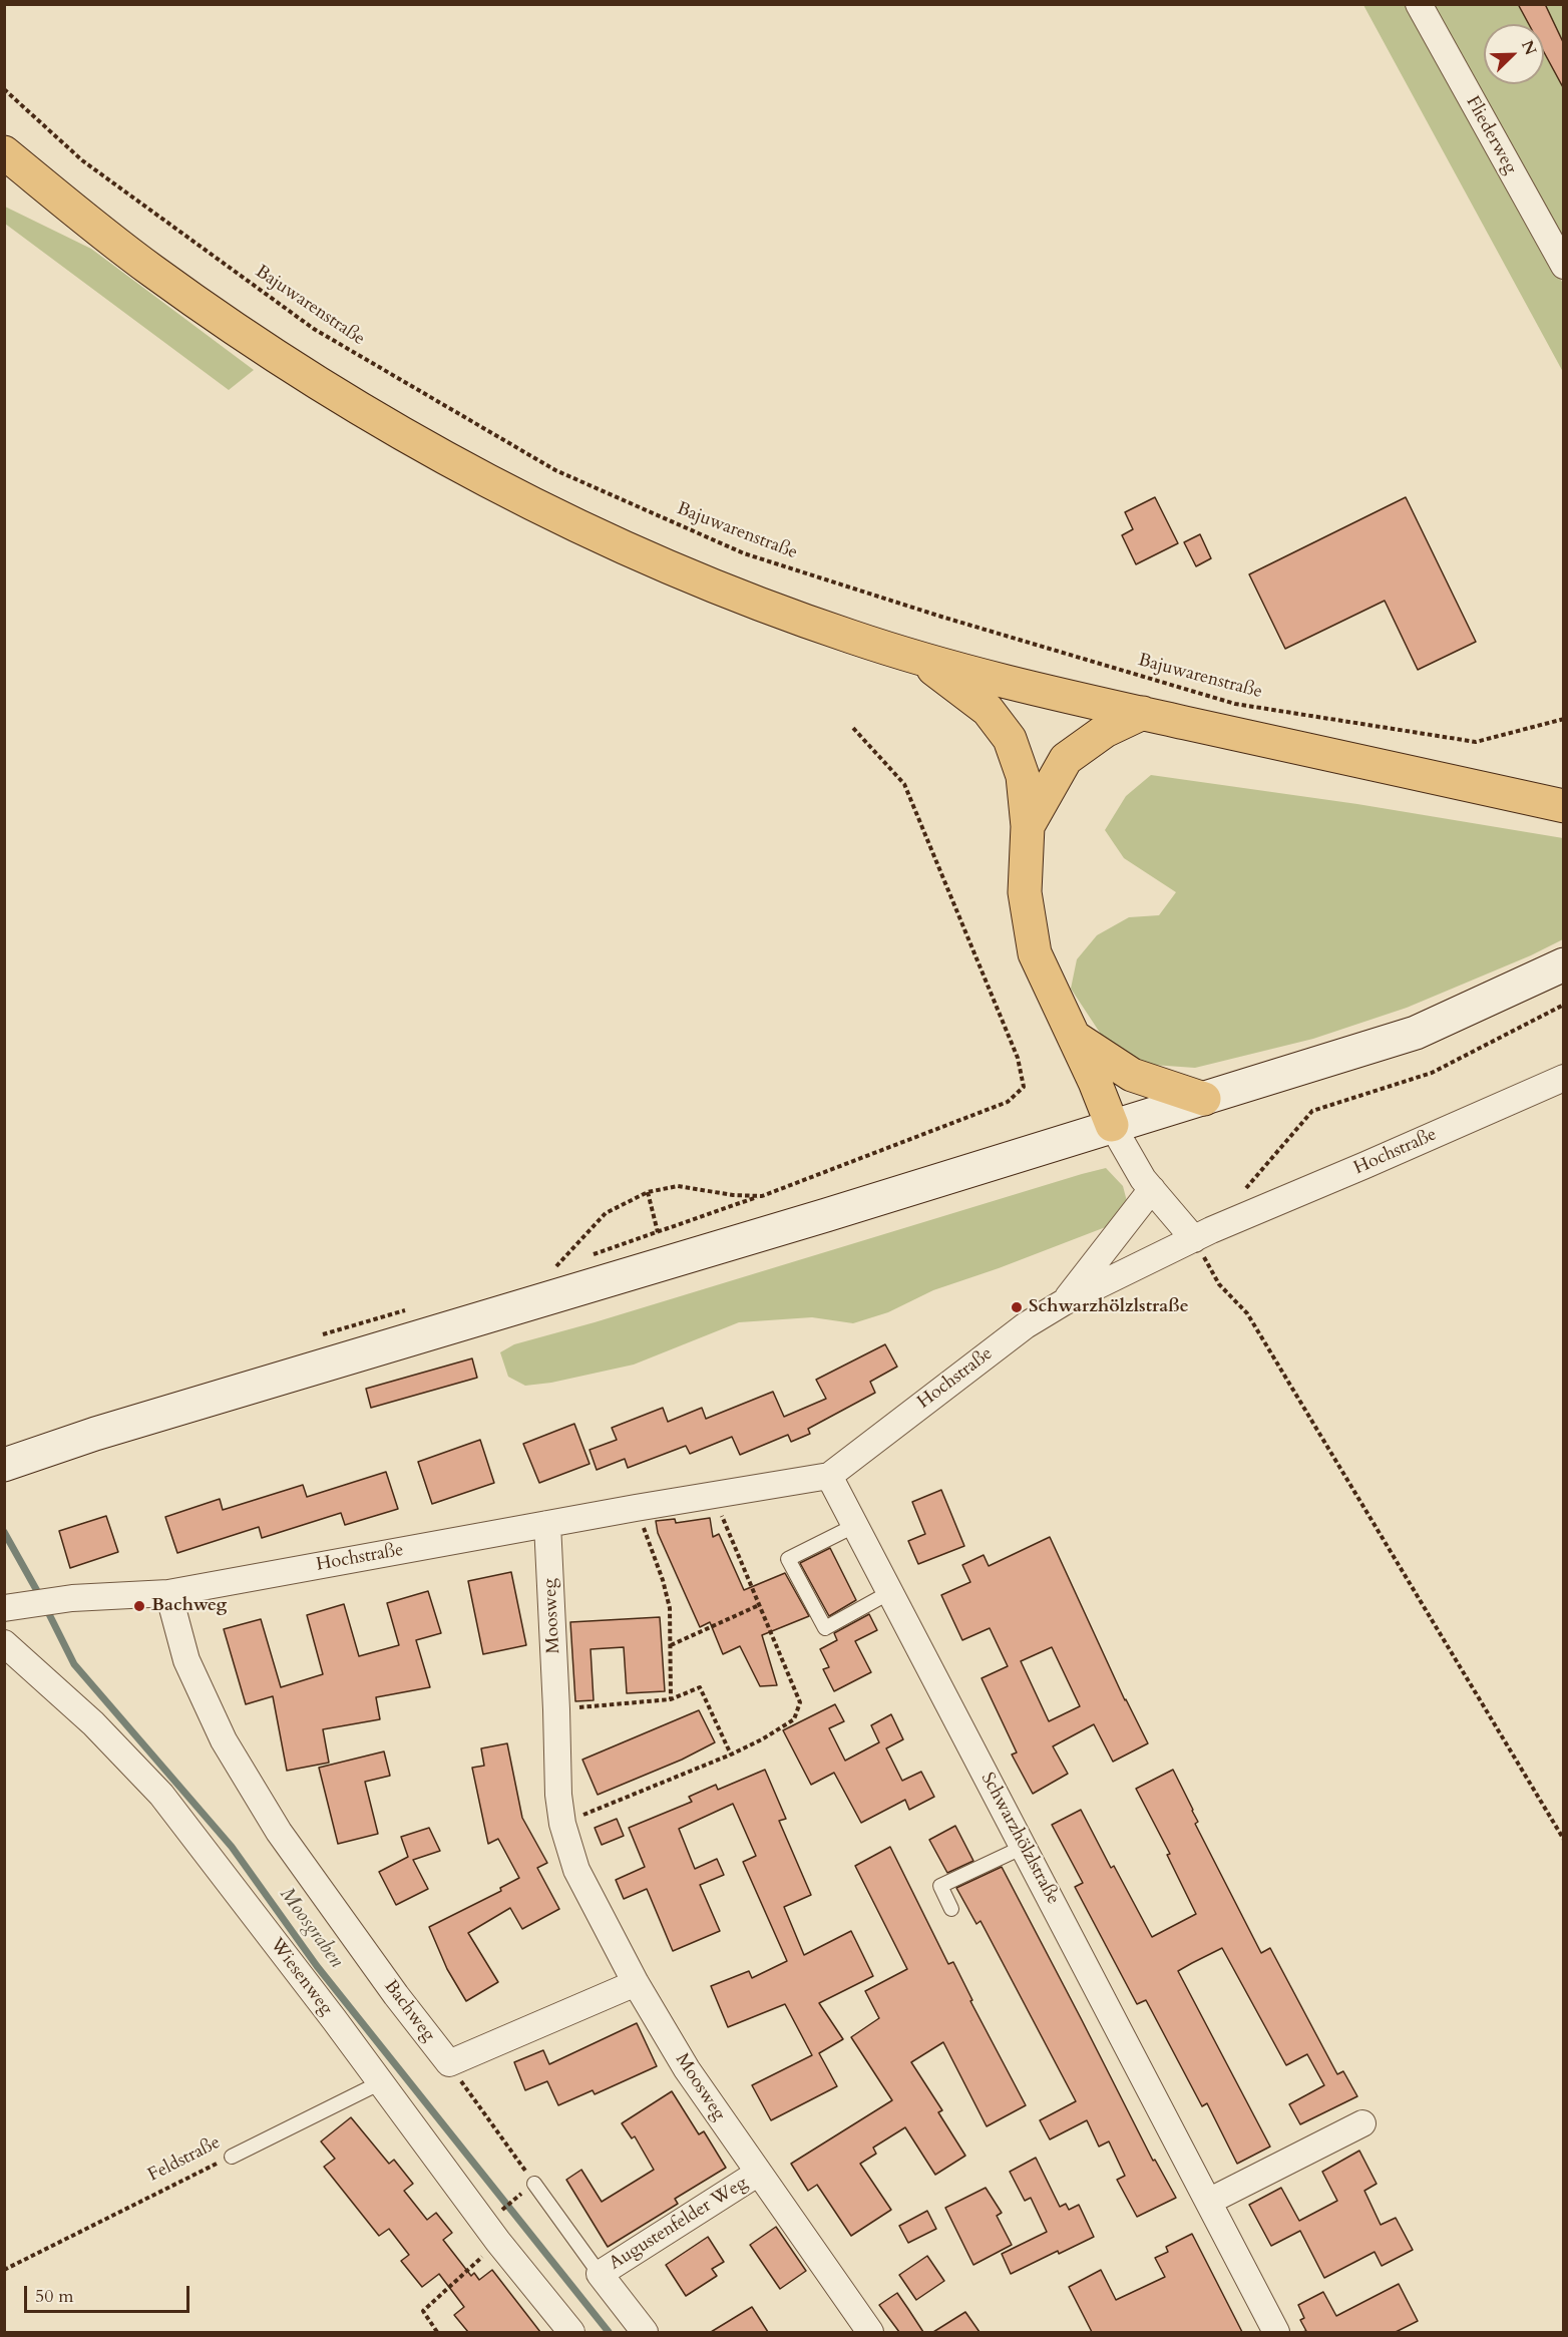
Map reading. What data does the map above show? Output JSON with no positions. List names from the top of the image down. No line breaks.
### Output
{"streets":{"street":["Fliederweg","Hochstraße","Moosweg","Schwarzhölzlstraße","Wiesenweg","Bachweg","Augustenfelder Weg"],"lane":["Feldstraße"],"path":["Bajuwarenstraße"]},"crossings":[["Hochstraße","Moosweg"],["Hochstraße","Schwarzhölzlstraße"],["Hochstraße","Bachweg"],["Moosweg","Augustenfelder Weg"],["Wiesenweg","Feldstraße"]],"water":["Moosgraben"],"places":["Schwarzhölzlstraße","Bachweg"],"scale_bar":"50 m","north":"top right"}
